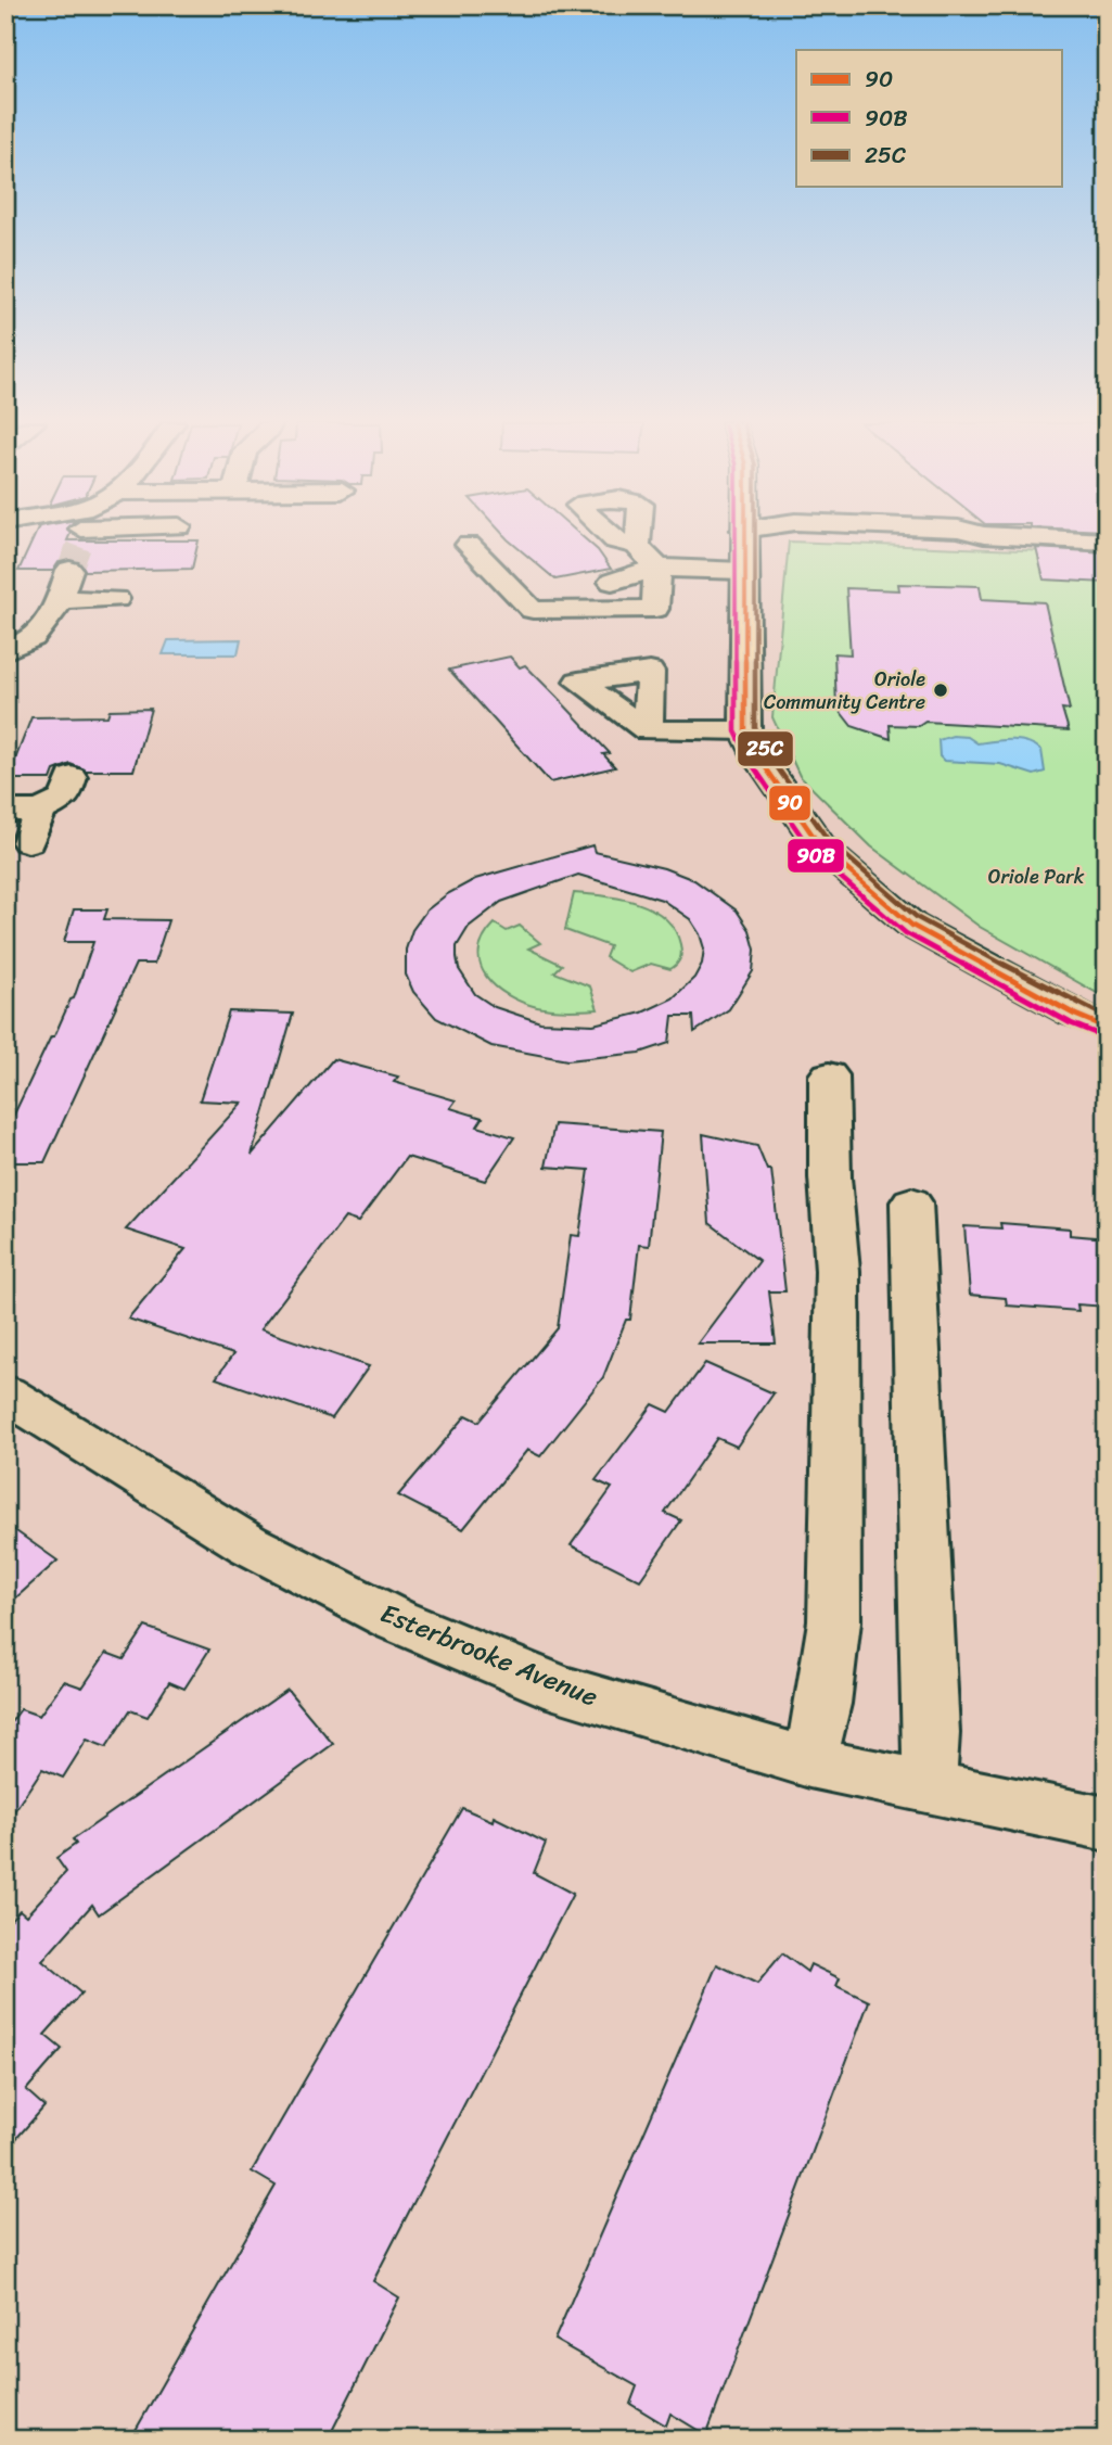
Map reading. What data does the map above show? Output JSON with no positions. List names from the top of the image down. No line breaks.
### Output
{"streets":{"street":["Esterbrooke Avenue"]},"parks":["Oriole Park"],"places":["Oriole Community Centre"],"lines":["transit line 90","transit line 90B","transit line 25C"],"legend":["90","90B","25C"]}
